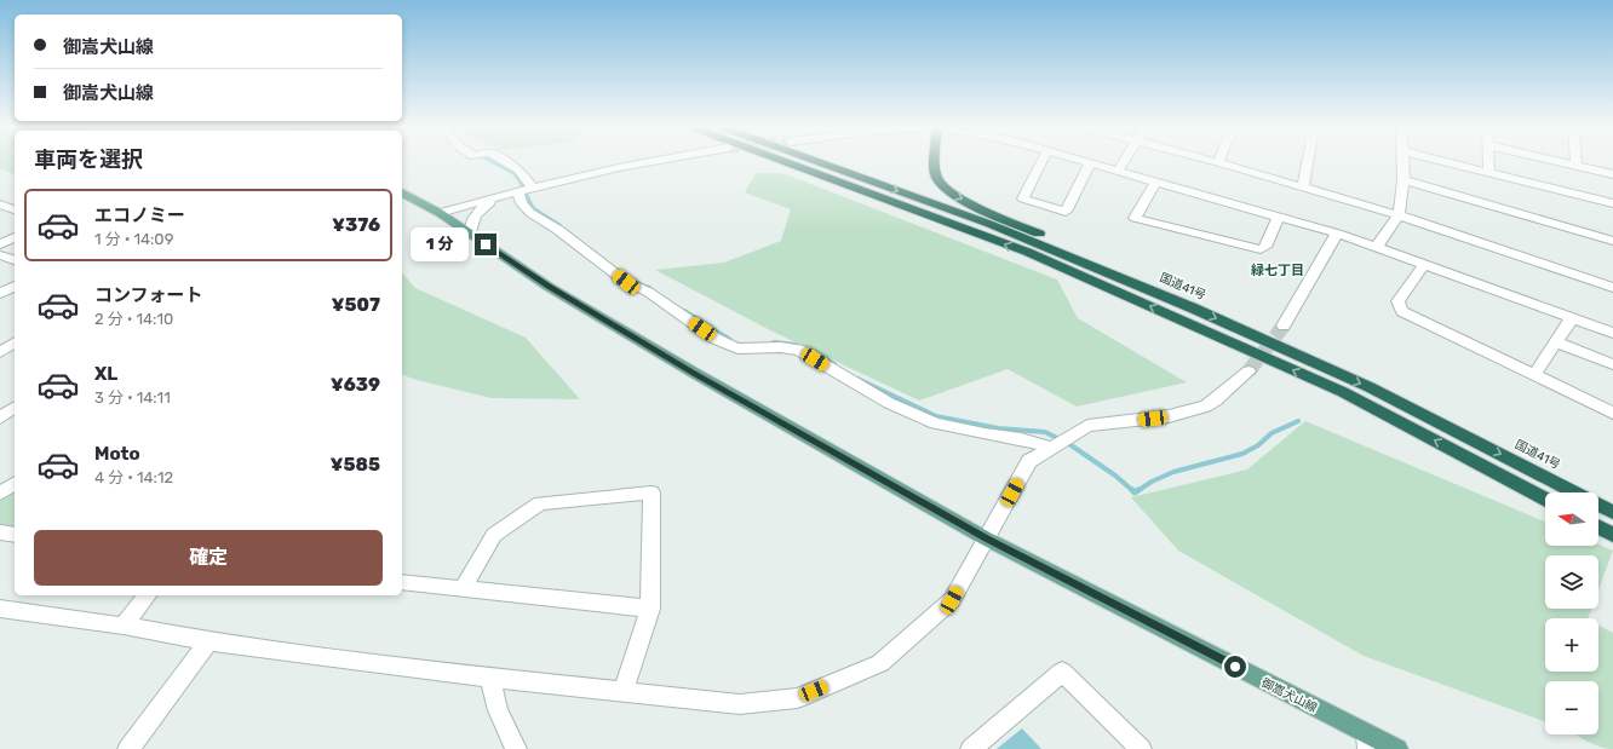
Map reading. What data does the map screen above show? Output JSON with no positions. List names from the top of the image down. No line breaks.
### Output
{"streets":{"highway":["国道41号"],"main road":["御嵩犬山線"]},"districts":["緑七丁目"],"north":"left","page":{"banner":["御嵩犬山線","御嵩犬山線"],"heading":"車両を選択","list":[{"name":"エコノミー","note":"1 分 · 14:09","value":"¥376"},{"name":"コンフォート","note":"2 分 · 14:10","value":"¥507"},{"name":"XL","note":"3 分 · 14:11","value":"¥639"},{"name":"Moto","note":"4 分 · 14:12","value":"¥585"}],"bubble":"1 分","map_buttons":["+","−"],"buttons":"確定"}}
